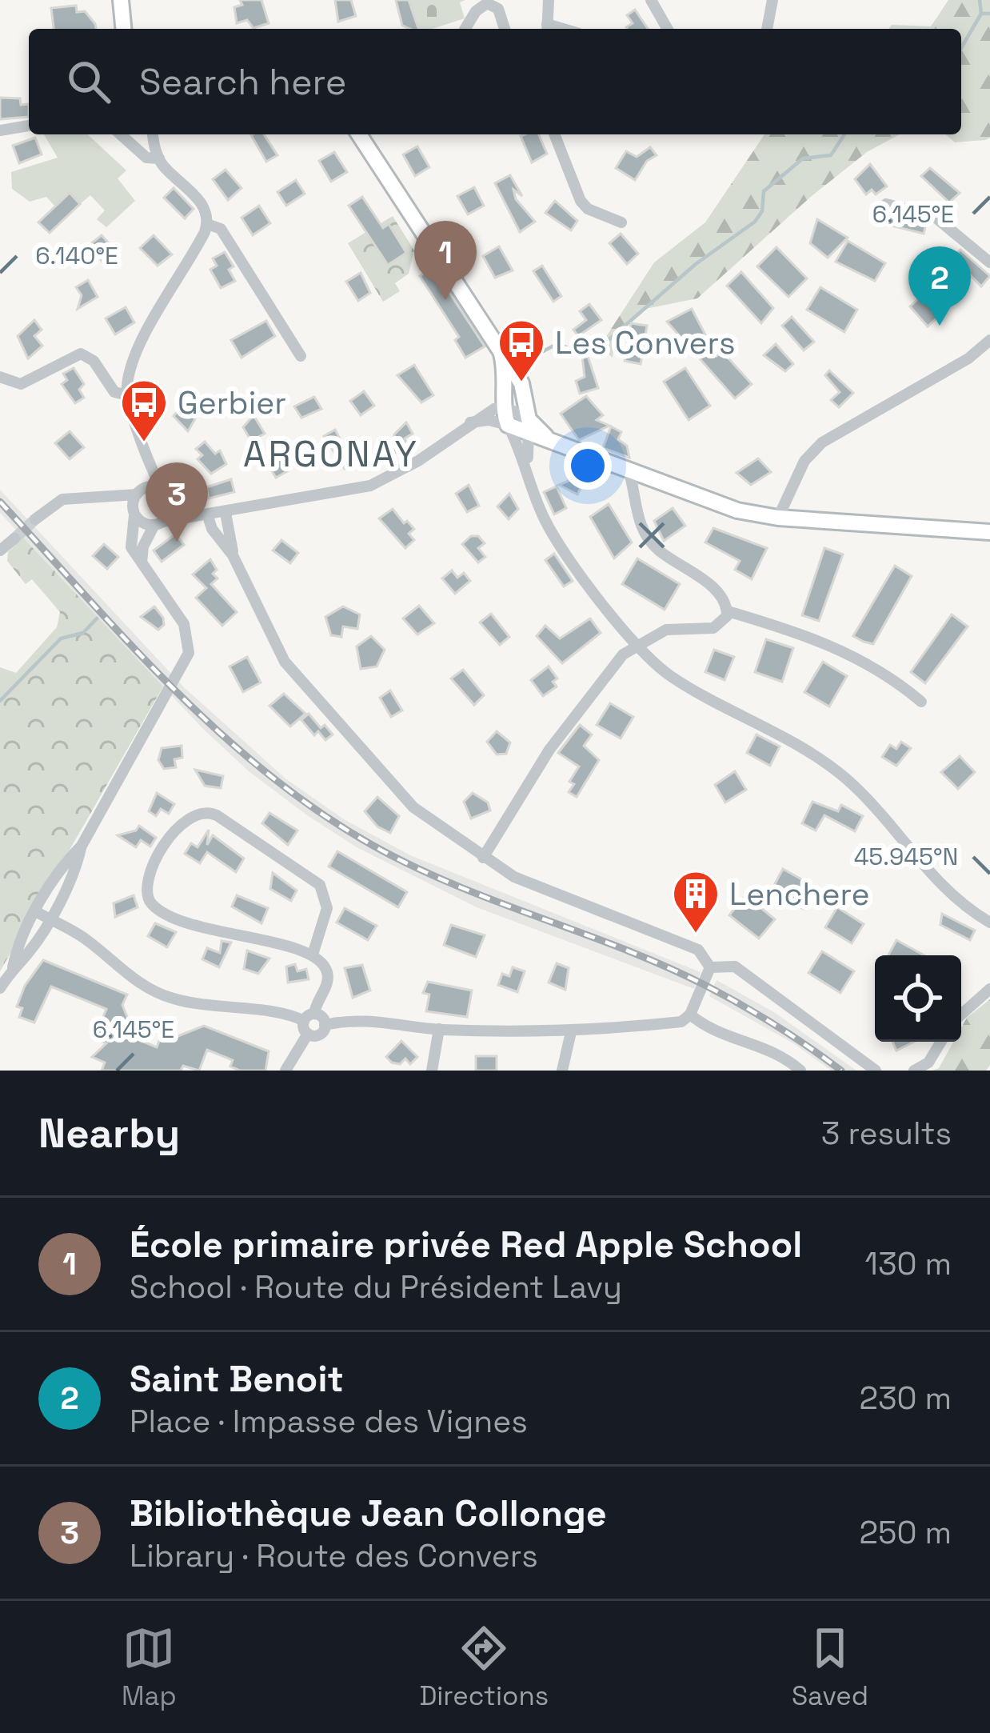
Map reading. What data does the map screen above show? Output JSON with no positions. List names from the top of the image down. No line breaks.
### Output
{"districts":["ARGONAY"],"places":{"bus stop":["Les Convers","Gerbier"],"building":["Lenchere"]},"page":{"search":"Search here","pins":["1","2","3"],"heading":["Nearby","3 results"],"list":[{"mark":"1","name":"École primaire privée Red Apple School","note":"School · Route du Président Lavy","value":"130 m"},{"mark":"2","name":"Saint Benoit","note":"Place · Impasse des Vignes","value":"230 m"},{"mark":"3","name":"Bibliothèque Jean Collonge","note":"Library · Route des Convers","value":"250 m"}],"nav":["Map","Directions","Saved"]},"coordinates":["6.145°E","6.140°E","45.945°N"]}
